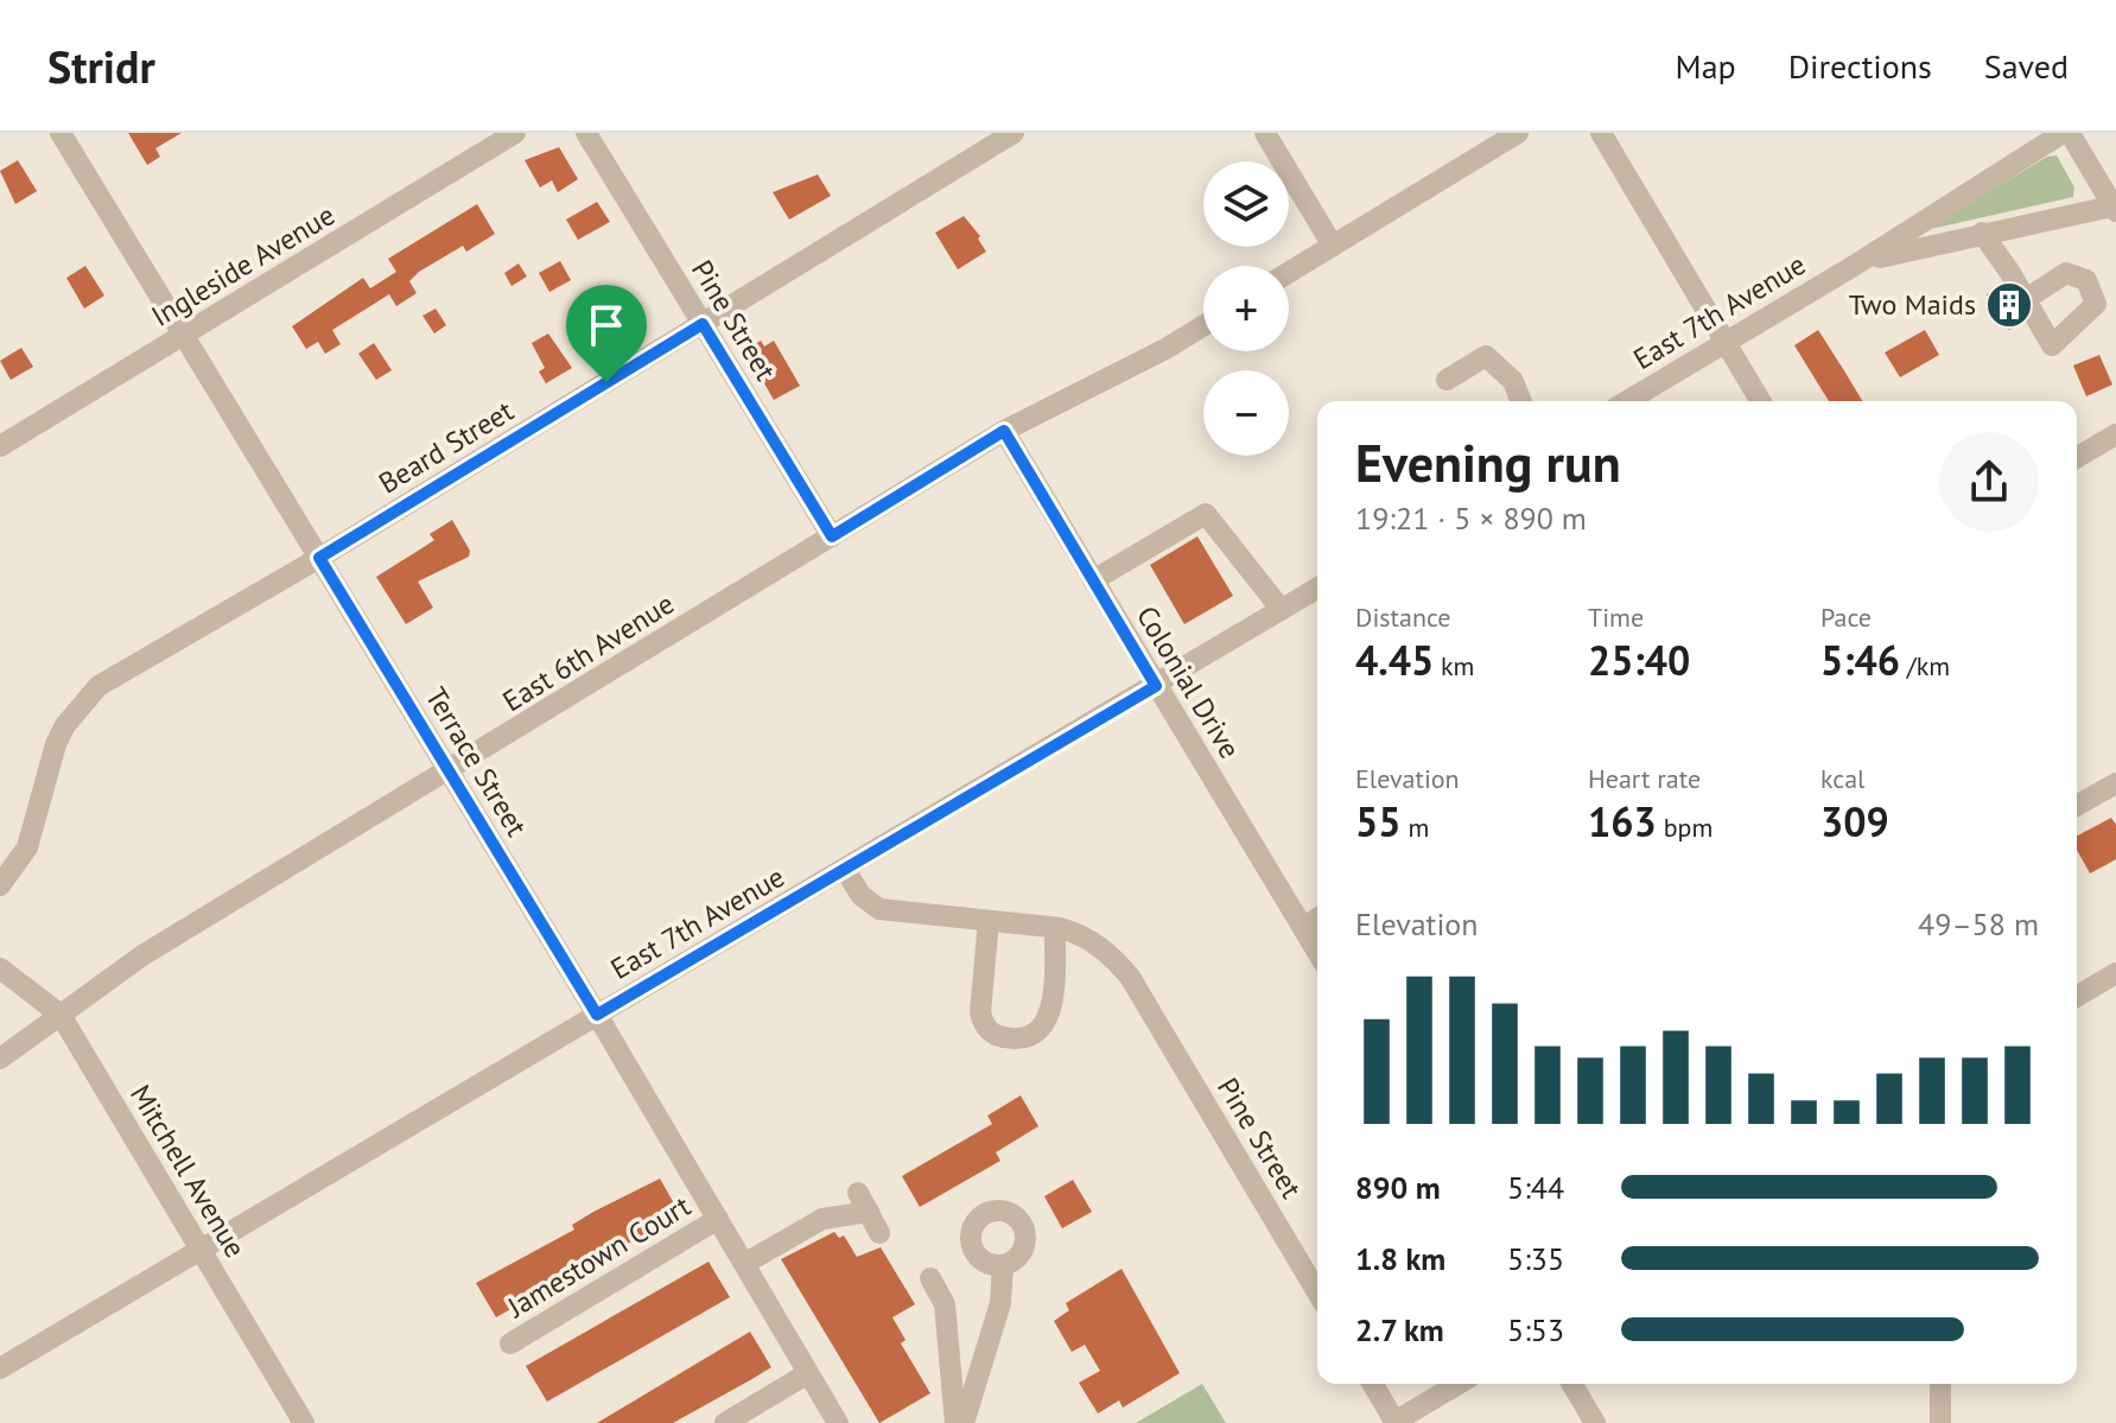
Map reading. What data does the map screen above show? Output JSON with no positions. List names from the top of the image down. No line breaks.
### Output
{"streets":{"street":["Ingleside Avenue","East 7th Avenue","Pine Street","Beard Street","East 6th Avenue","Colonial Drive","Terrace Street","Mitchell Avenue","Jamestown Court"]},"crossings":[["Ingleside Avenue","Terrace Street"],["East 7th Avenue","Pine Street"],["East 7th Avenue","Colonial Drive"],["East 7th Avenue","Terrace Street"],["East 7th Avenue","Mitchell Avenue"],["Pine Street","Beard Street"],["Pine Street","East 6th Avenue"],["Beard Street","Terrace Street"],["East 6th Avenue","Colonial Drive"],["East 6th Avenue","Terrace Street"],["East 6th Avenue","Mitchell Avenue"],["Terrace Street","Jamestown Court"]],"places":{"building":["Two Maids"]},"page":{"header":"Stridr","nav":["Map","Directions","Saved"],"map_buttons":["+","−"],"heading":["Evening run","19:21 · 5 × 890 m"],"stats":[["Distance","4.45 km"],["Time","25:40"],["Pace","5:46 /km"],["Elevation","55 m"],["Heart rate","163 bpm"],["kcal","309"]],"chart":["Elevation","49–58 m"],"list":[{"name":"890 m","note":"5:44"},{"name":"1.8 km","note":"5:35"},{"name":"2.7 km","note":"5:53"}]}}
